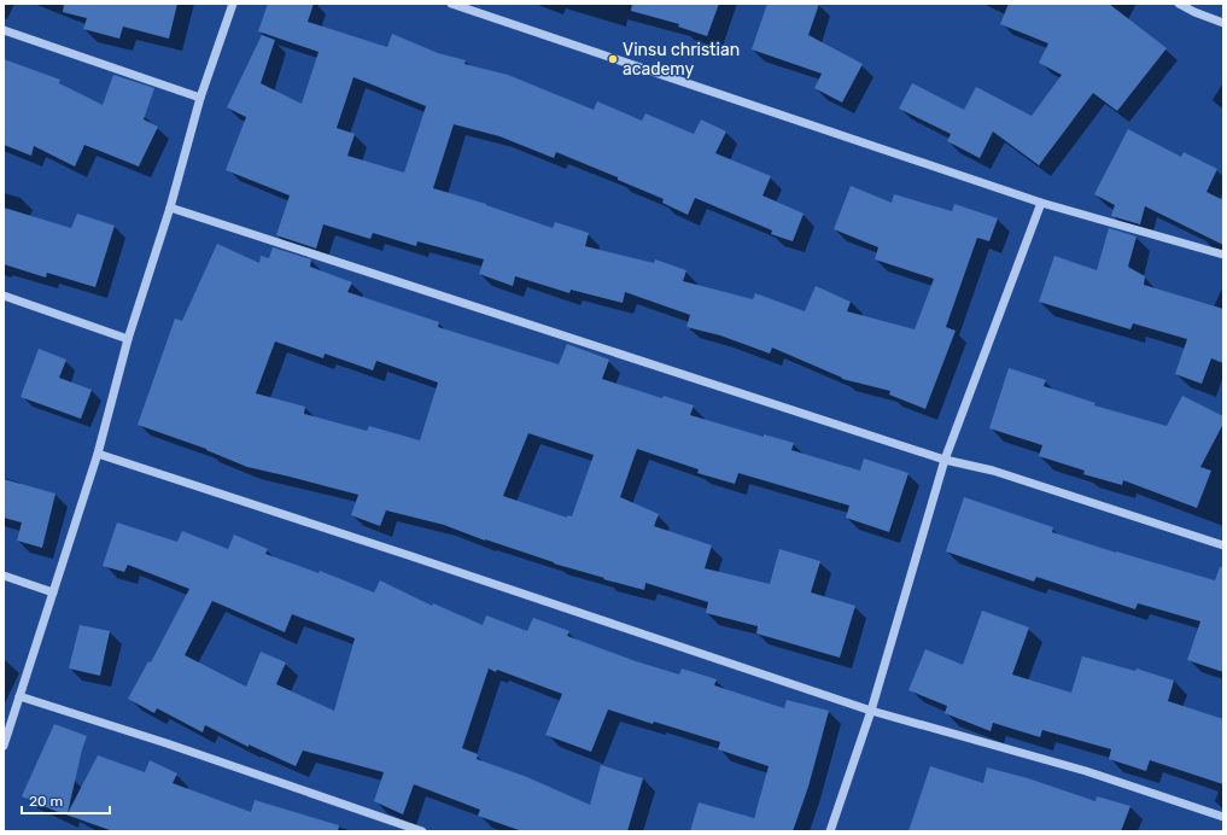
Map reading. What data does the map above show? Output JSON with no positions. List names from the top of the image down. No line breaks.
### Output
{"places":["Vinsu christian academy"],"scale_bar":"20 m"}
